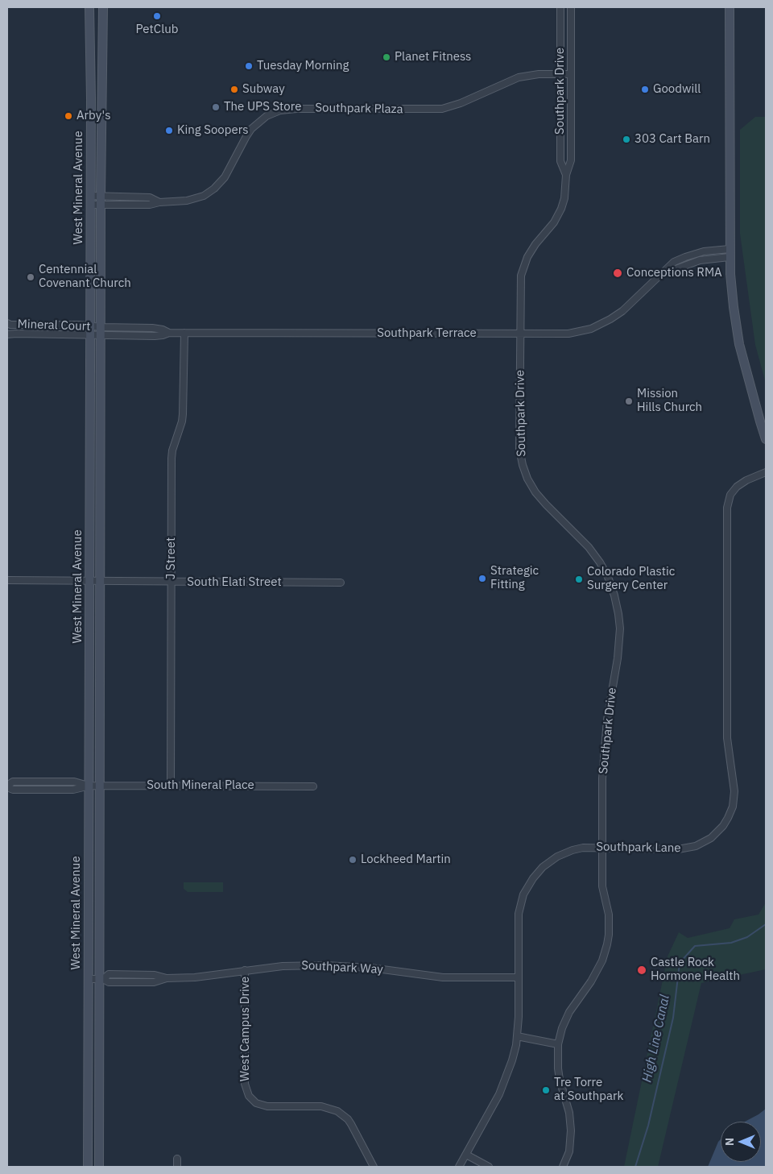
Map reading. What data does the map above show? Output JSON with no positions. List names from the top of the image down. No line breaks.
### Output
{"streets":{"main road":["West Mineral Avenue"],"street":["Southpark Drive","Southpark Plaza","Mineral Court","Southpark Terrace","J Street","South Elati Street","South Mineral Place","Southpark Lane","Southpark Way","West Campus Drive"]},"crossings":[["Southpark Drive","Southpark Plaza"],["Southpark Drive","Southpark Terrace"],["Southpark Drive","Southpark Lane"],["Southpark Plaza","West Mineral Avenue"],["West Mineral Avenue","Mineral Court"],["West Mineral Avenue","Southpark Terrace"],["West Mineral Avenue","South Elati Street"],["West Mineral Avenue","South Mineral Place"],["West Mineral Avenue","Southpark Way"],["Mineral Court","Southpark Terrace"],["Southpark Terrace","J Street"],["J Street","South Elati Street"],["J Street","South Mineral Place"],["Southpark Lane","Southpark Way"],["Southpark Way","West Campus Drive"]],"water":["High Line Canal"],"places":["PetClub","Planet Fitness","Tuesday Morning","Subway","Goodwill","The UPS Store","Arby's","King Soopers","303 Cart Barn","Conceptions RMA","Centennial Covenant Church","Mission Hills Church","Strategic Fitting","Colorado Plastic Surgery Center","Lockheed Martin","Castle Rock Hormone Health","Tre Torre at Southpark"],"north":"left"}
